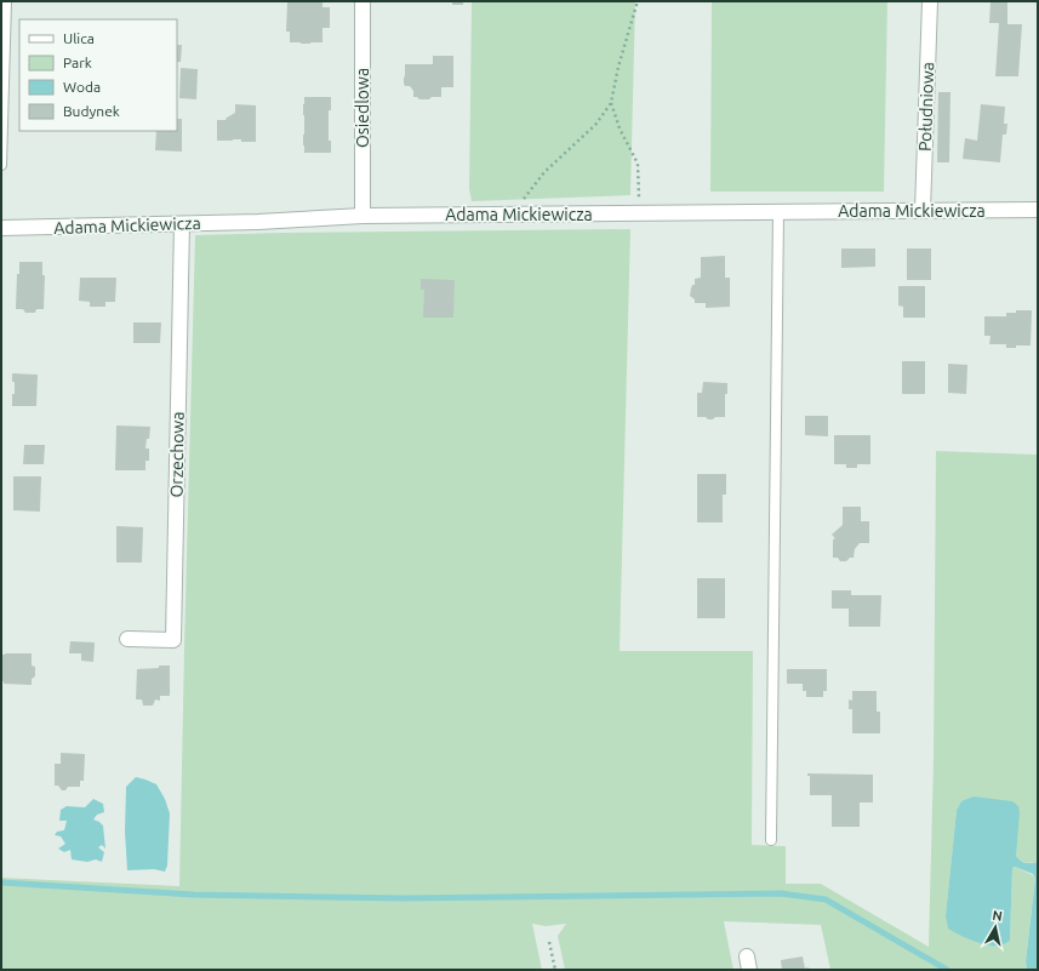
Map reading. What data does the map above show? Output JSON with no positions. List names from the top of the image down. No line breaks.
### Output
{"streets":{"street":["Południowa","Osiedlowa","Adama Mickiewicza","Orzechowa"]},"crossings":[["Południowa","Adama Mickiewicza"],["Osiedlowa","Adama Mickiewicza"],["Adama Mickiewicza","Orzechowa"]],"legend":["Ulica","Park","Woda","Budynek"],"north":"top"}
